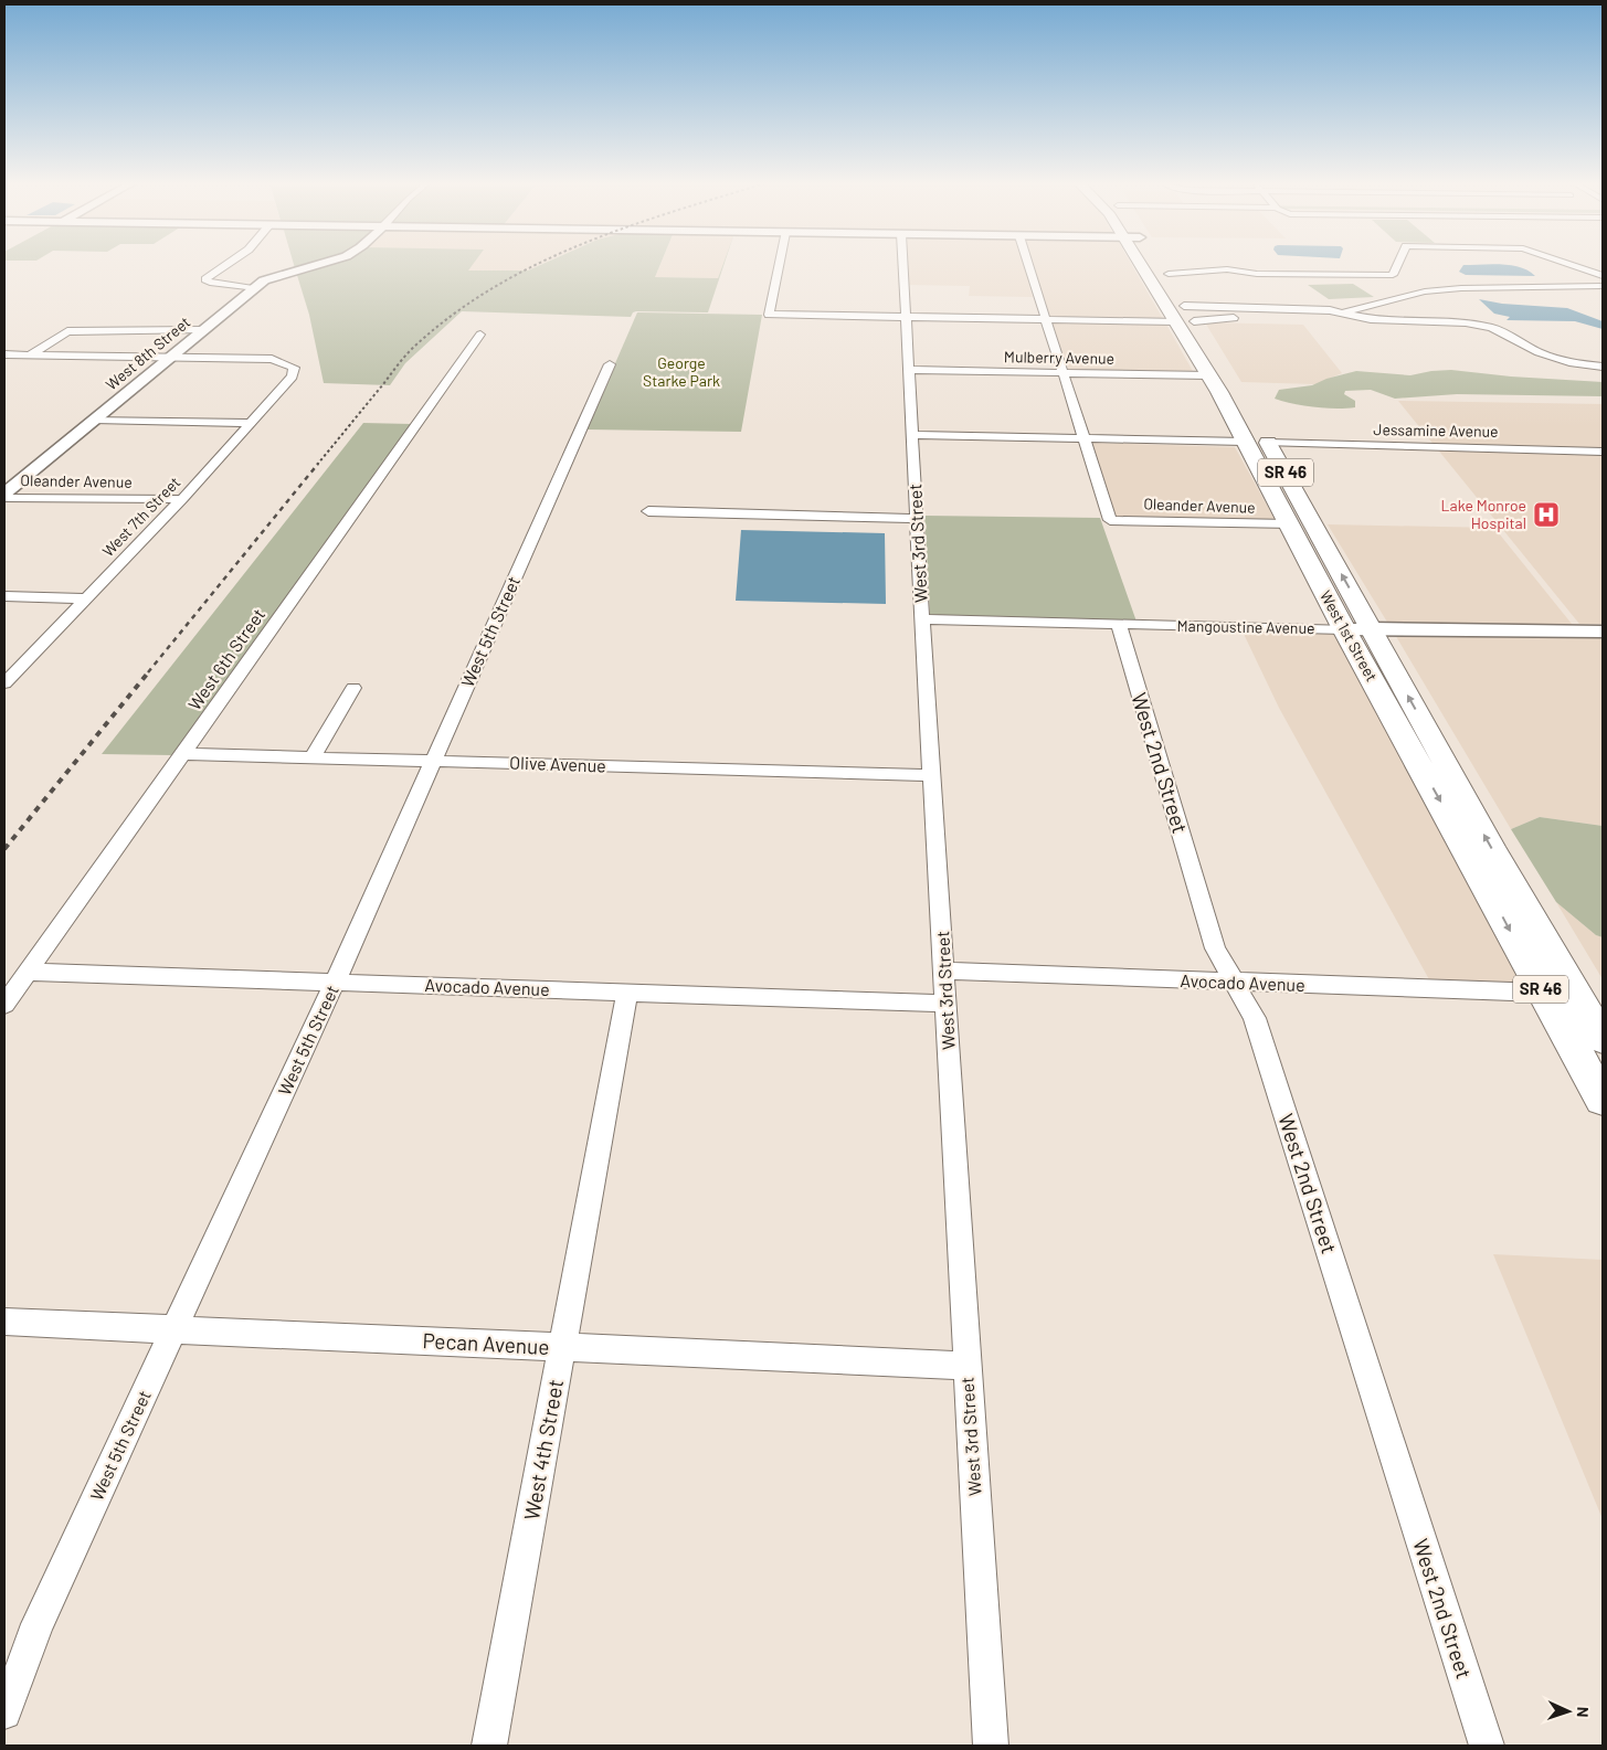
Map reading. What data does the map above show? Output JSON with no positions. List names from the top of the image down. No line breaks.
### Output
{"streets":{"main road":["SR 46","West 1st Street"],"street":["West 8th Street","Mulberry Avenue","Jessamine Avenue","Oleander Avenue","West 7th Street","West 3rd Street","Mangoustine Avenue","West 5th Street","West 6th Street","West 2nd Street","Olive Avenue","Avocado Avenue","Pecan Avenue","West 4th Street"]},"crossings":[["West 8th Street","Oleander Avenue"],["West 8th Street","West 7th Street"],["Mulberry Avenue","West 3rd Street"],["Mulberry Avenue","West 1st Street"],["Jessamine Avenue","West 1st Street"],["Oleander Avenue","West 7th Street"],["Oleander Avenue","West 1st Street"],["West 3rd Street","Mangoustine Avenue"],["West 3rd Street","Olive Avenue"],["West 3rd Street","Avocado Avenue"],["West 3rd Street","Pecan Avenue"],["Mangoustine Avenue","West 1st Street"],["Mangoustine Avenue","West 2nd Street"],["West 5th Street","Olive Avenue"],["West 5th Street","Avocado Avenue"],["West 5th Street","Pecan Avenue"],["West 1st Street","Avocado Avenue"],["West 6th Street","Olive Avenue"],["West 6th Street","Avocado Avenue"],["West 2nd Street","Avocado Avenue"],["Avocado Avenue","West 4th Street"],["Pecan Avenue","West 4th Street"]],"parks":["George Starke Park"],"places":{"hospital":["Lake Monroe Hospital"]},"north":"right"}
